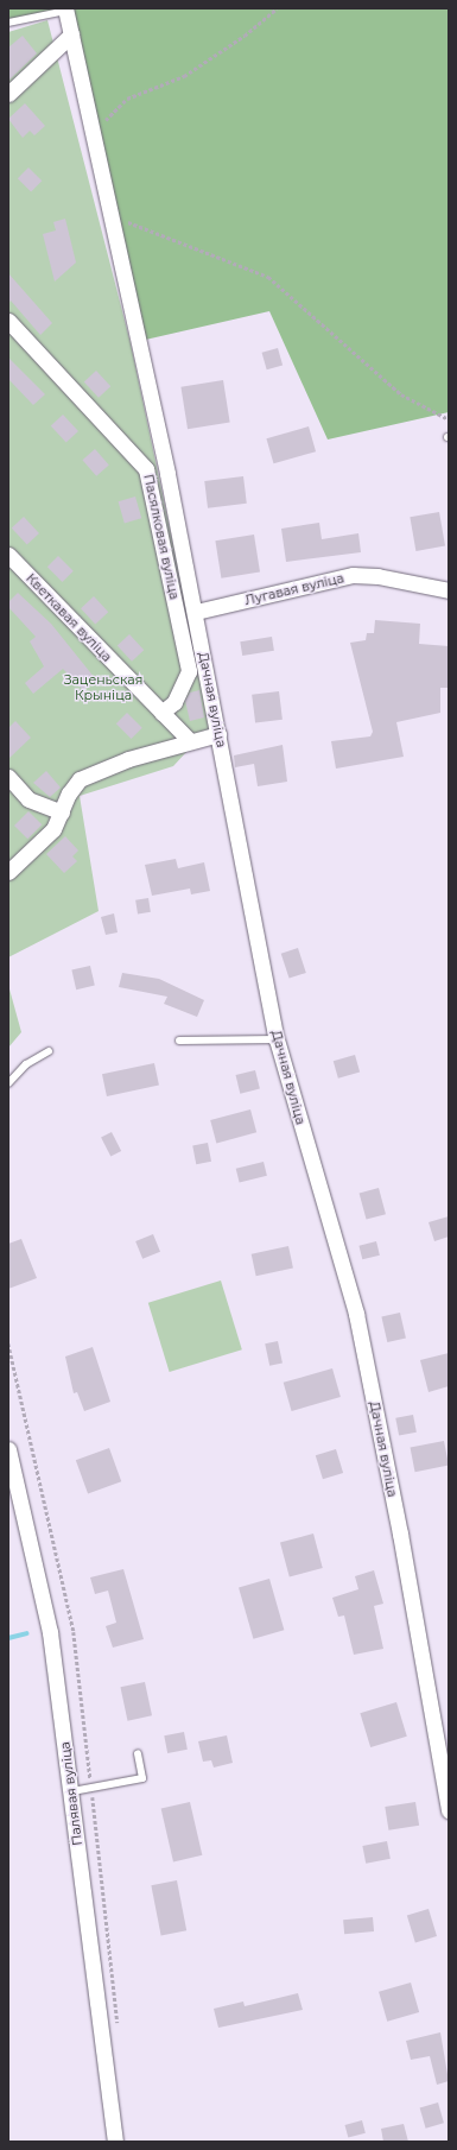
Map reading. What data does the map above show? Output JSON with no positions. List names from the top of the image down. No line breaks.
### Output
{"streets":{"street":["Пасялковая вуліца","Лугавая вуліца","Кветкавая вуліца","Дачная вуліца","Палявая вуліца"]},"crossings":[["Пасялковая вуліца","Кветкавая вуліца"],["Лугавая вуліца","Дачная вуліца"]],"parks":["Заценьская Крыніца"]}
